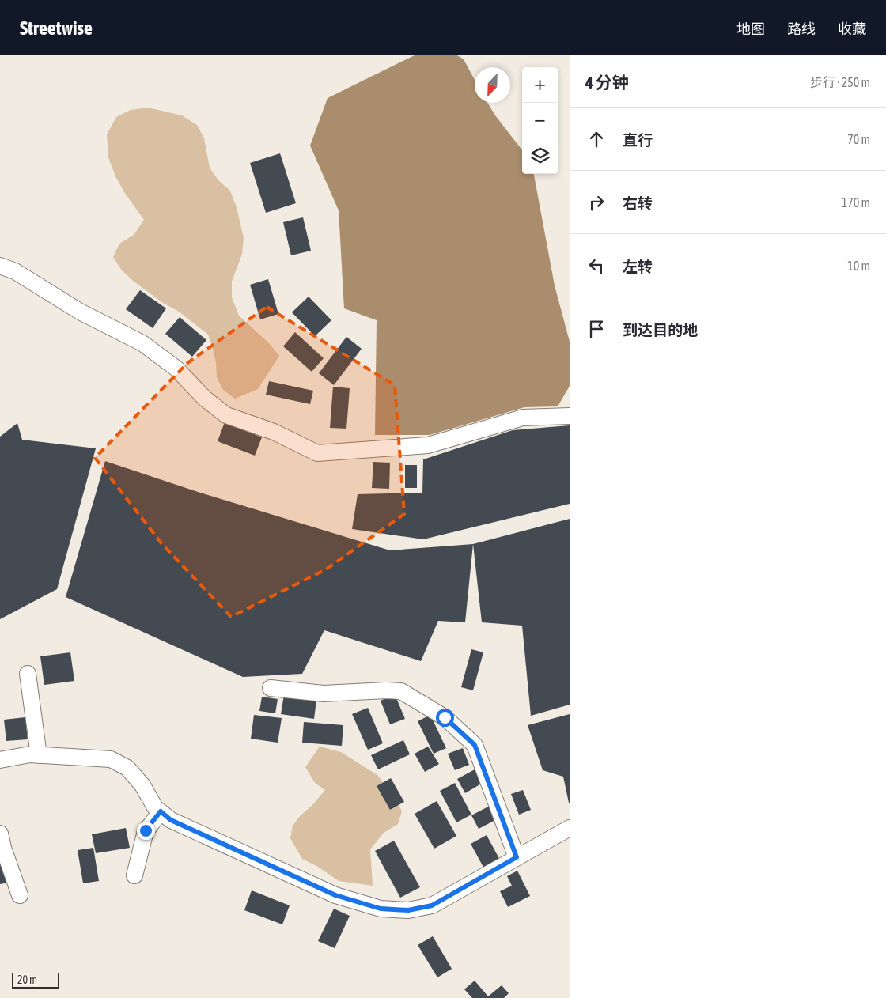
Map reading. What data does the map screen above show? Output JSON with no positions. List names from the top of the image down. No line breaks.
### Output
{"scale_bar":"20 m","north":"bottom left","page":{"header":"Streetwise","nav":["地图","路线","收藏"],"heading":["4 分钟","步行 · 250 m"],"map_buttons":["+","−"],"list":[["直行","70 m"],["右转","170 m"],["左转","10 m"],"到达目的地"],"scale":"20 m"}}
